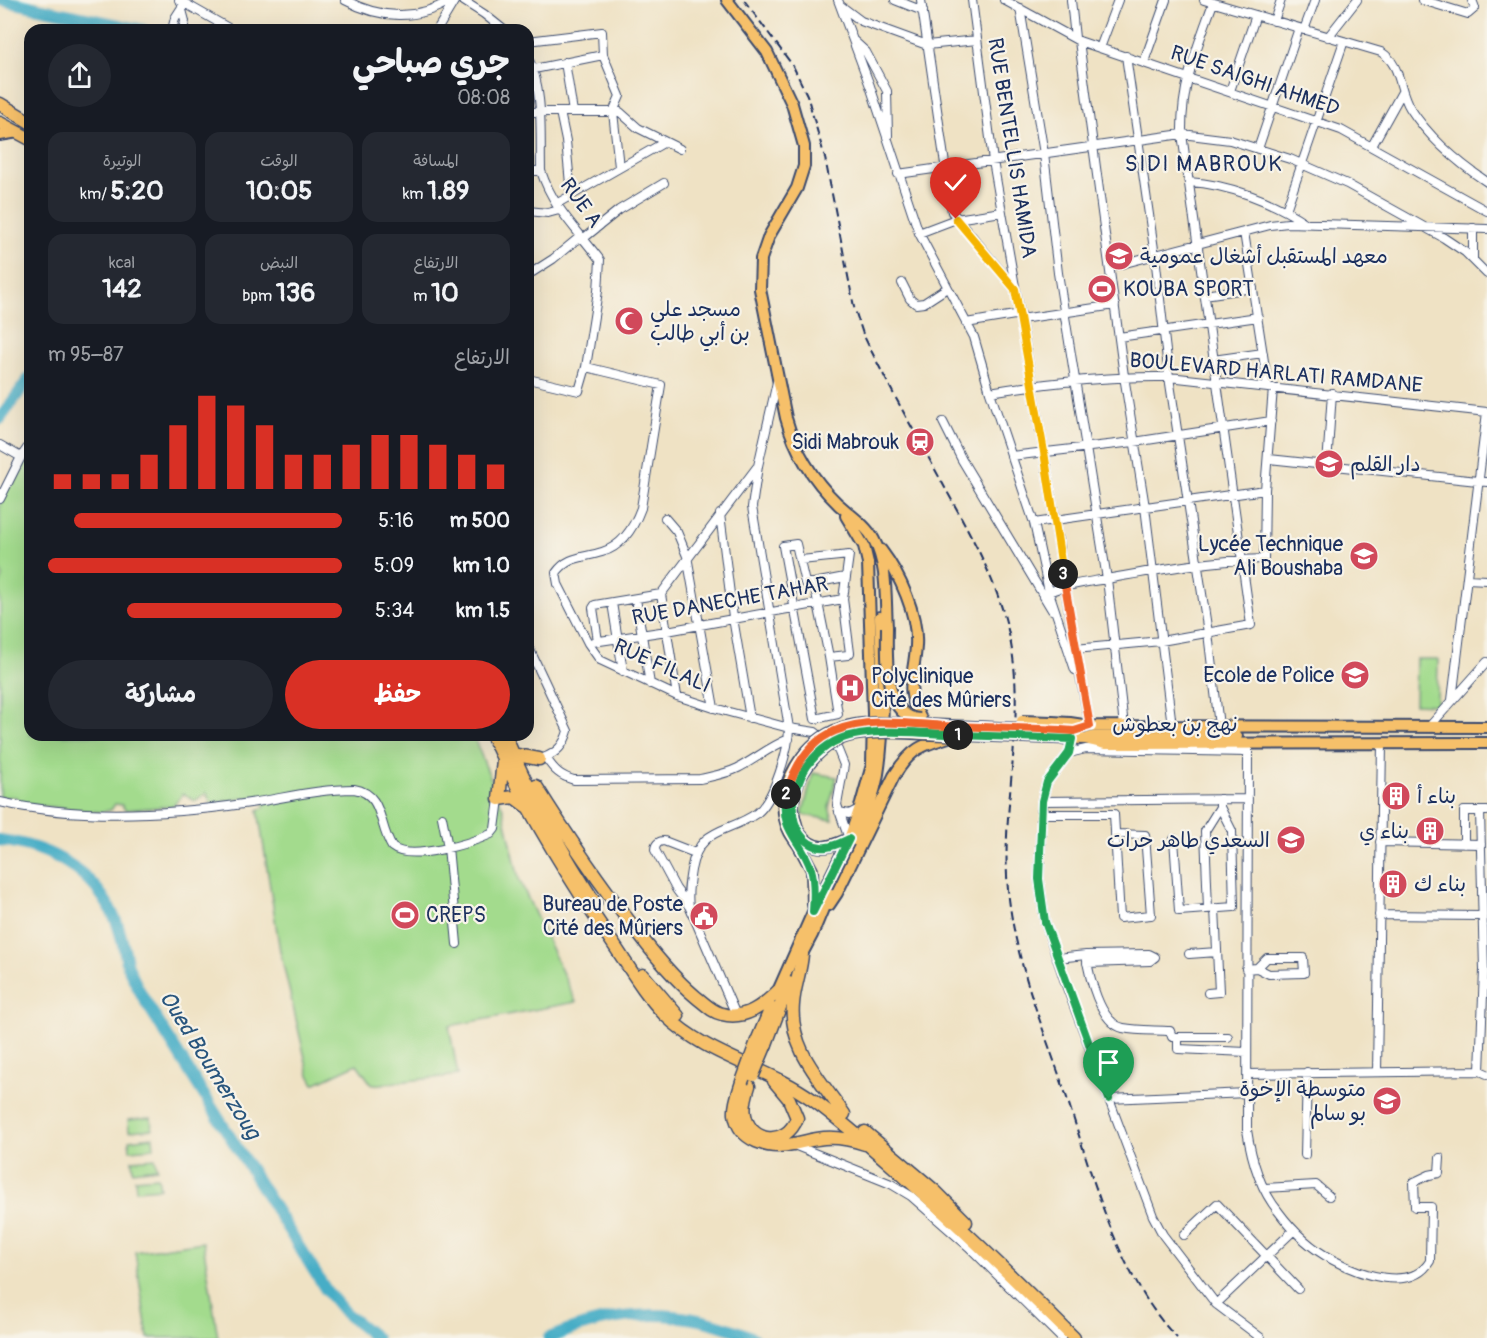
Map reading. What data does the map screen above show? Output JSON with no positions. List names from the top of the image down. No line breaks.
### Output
{"streets":{"main road":["نهج بن بعطوش"],"street":["RUE SAIGHI AHMED","RUE BENTELLIS HAMIDA","RUE A","BOULEVARD HARLATI RAMDANE","RUE DANECHE TAHAR","RUE FILALI"]},"crossings":[["RUE BENTELLIS HAMIDA","BOULEVARD HARLATI RAMDANE"],["RUE A","RUE FILALI"],["RUE DANECHE TAHAR","RUE FILALI"]],"districts":["SIDI MABROUK"],"water":["Oued Boumerzoug"],"places":{"school or university":["معهد المستقبل أشغال عمومية","دار القلم","Lycée Technique Ali Boushaba","Ecole de Police","السعدي طاهر حرات","متوسطة الإخوة بو سالم"],"sports":["KOUBA SPORT","CREPS"],"mosque":["مسجد علي بن أبي طالب"],"station":["Sidi Mabrouk"],"hospital":["Polyclinique Cité des Mûriers"],"building":["بناء أ","بناء ي","بناء ك"],"public building":["Bureau de Poste Cité des Mûriers"]},"page":{"heading":["جري صباحي","08:08"],"stats":[["المسافة","1.89 km"],["الوقت","10:05"],["الوتيرة","5:20 /km"],["الارتفاع","10 m"],["النبض","136 bpm"],["kcal","142"]],"chart":["الارتفاع","87–95 m"],"list":[{"name":"500 m","note":"5:16"},{"name":"1.0 km","note":"5:09"},{"name":"1.5 km","note":"5:34"}],"pins":["3","1","2"],"buttons":["حفظ","مشاركة"]}}
